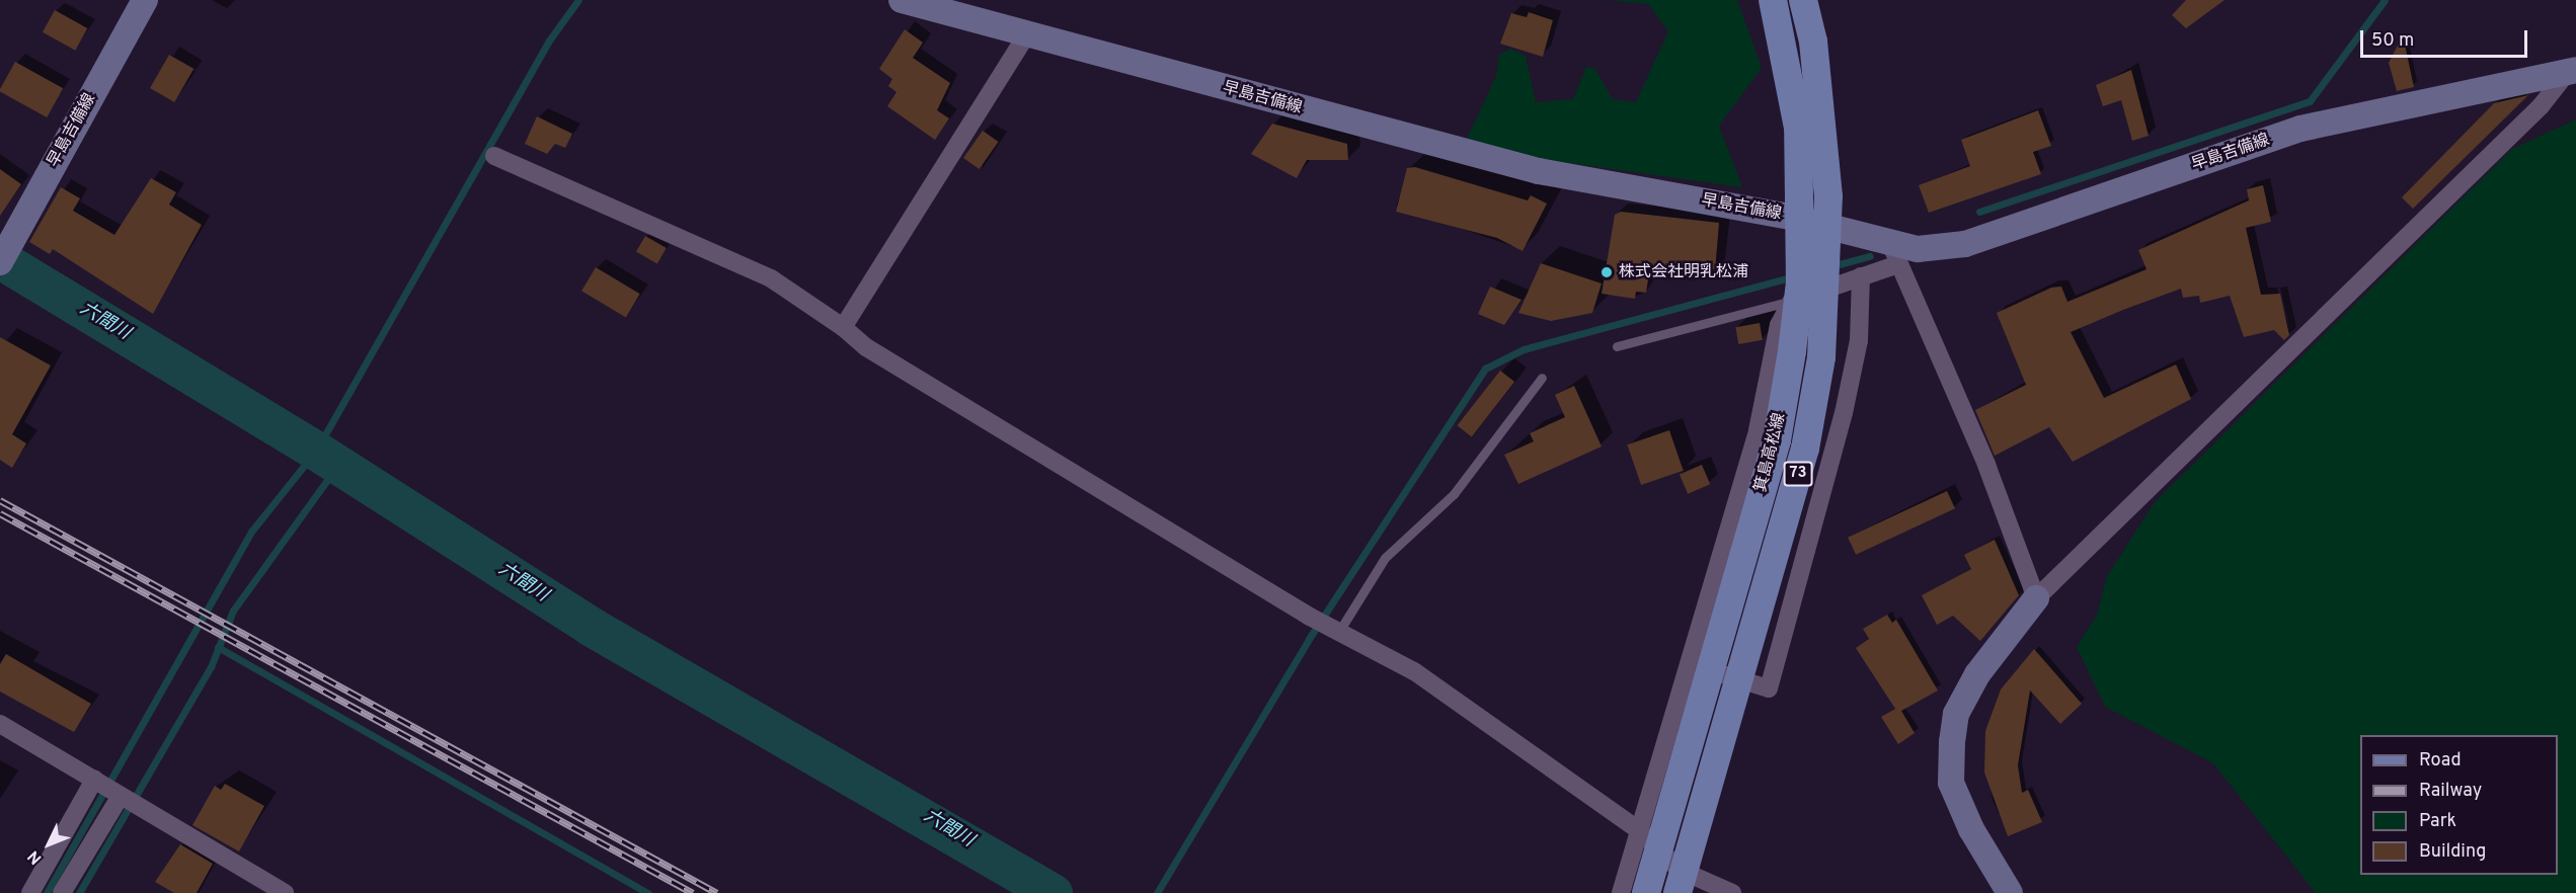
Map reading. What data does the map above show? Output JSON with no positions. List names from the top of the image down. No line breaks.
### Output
{"streets":{"main road":["早島吉備線","箕島高松線","73"]},"water":["六間川"],"places":["株式会社明乳松浦"],"legend":["Road","Railway","Park","Building"],"scale_bar":"50 m","north":"bottom left"}
